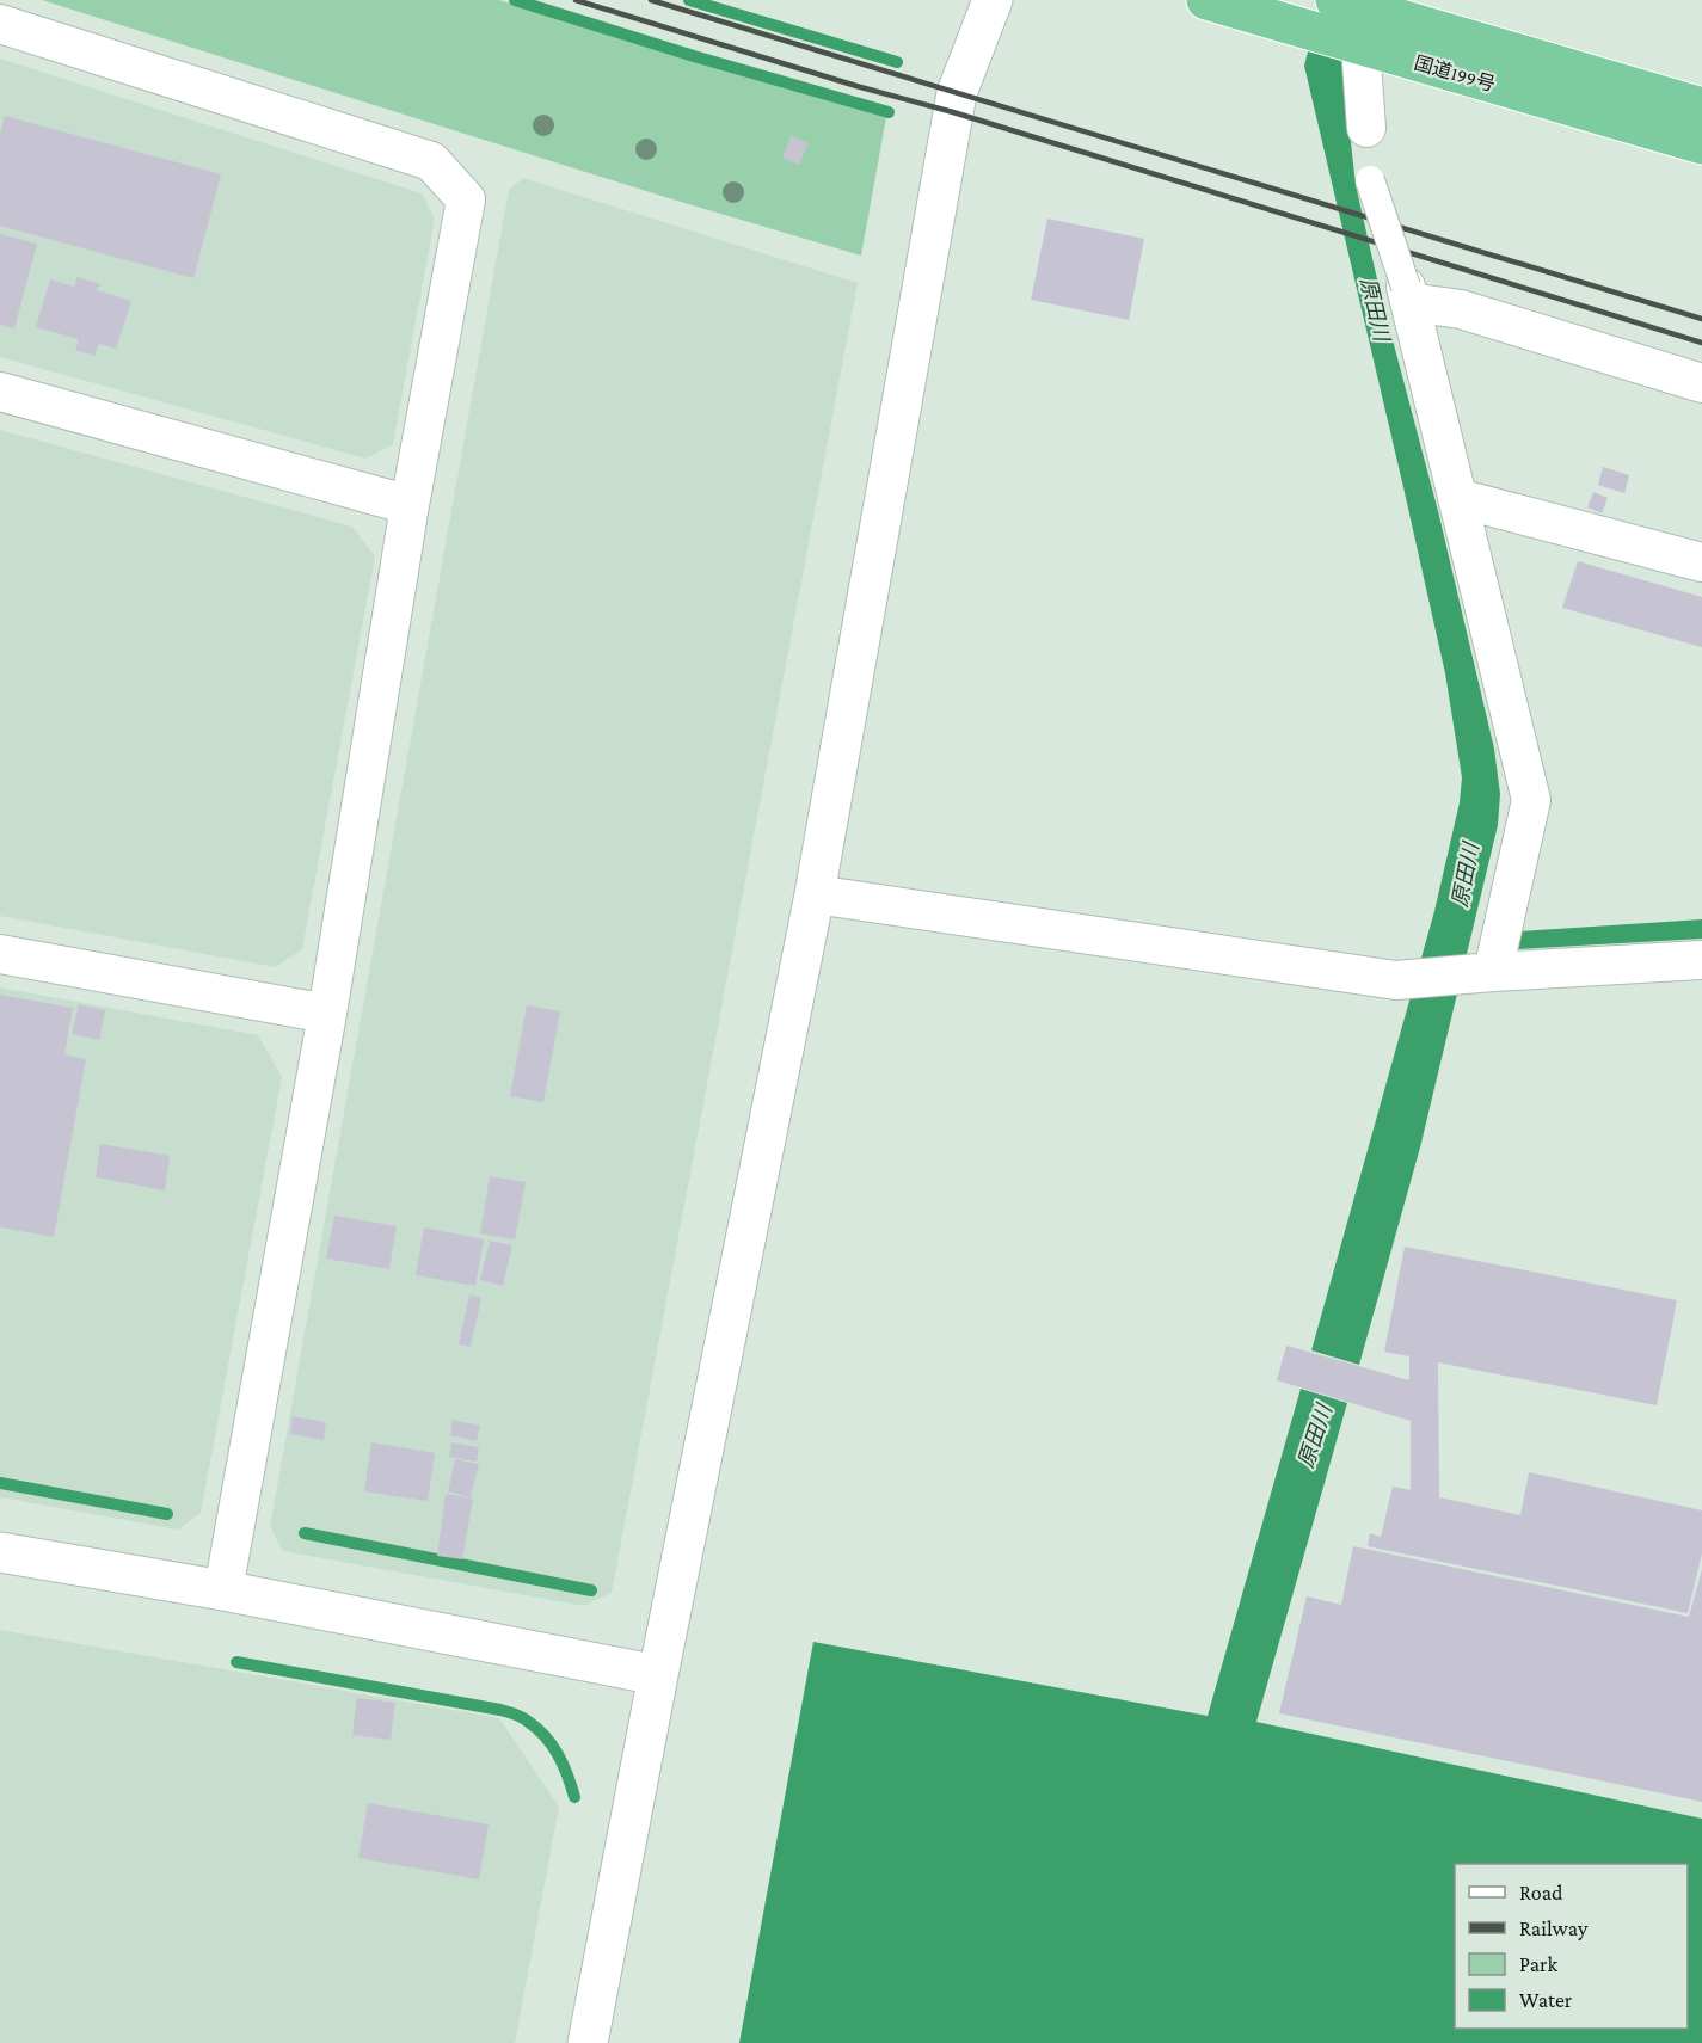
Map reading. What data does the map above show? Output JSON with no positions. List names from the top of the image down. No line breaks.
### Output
{"streets":{"highway":["国道199号"]},"water":["原田川"],"legend":["Road","Railway","Park","Water"]}
